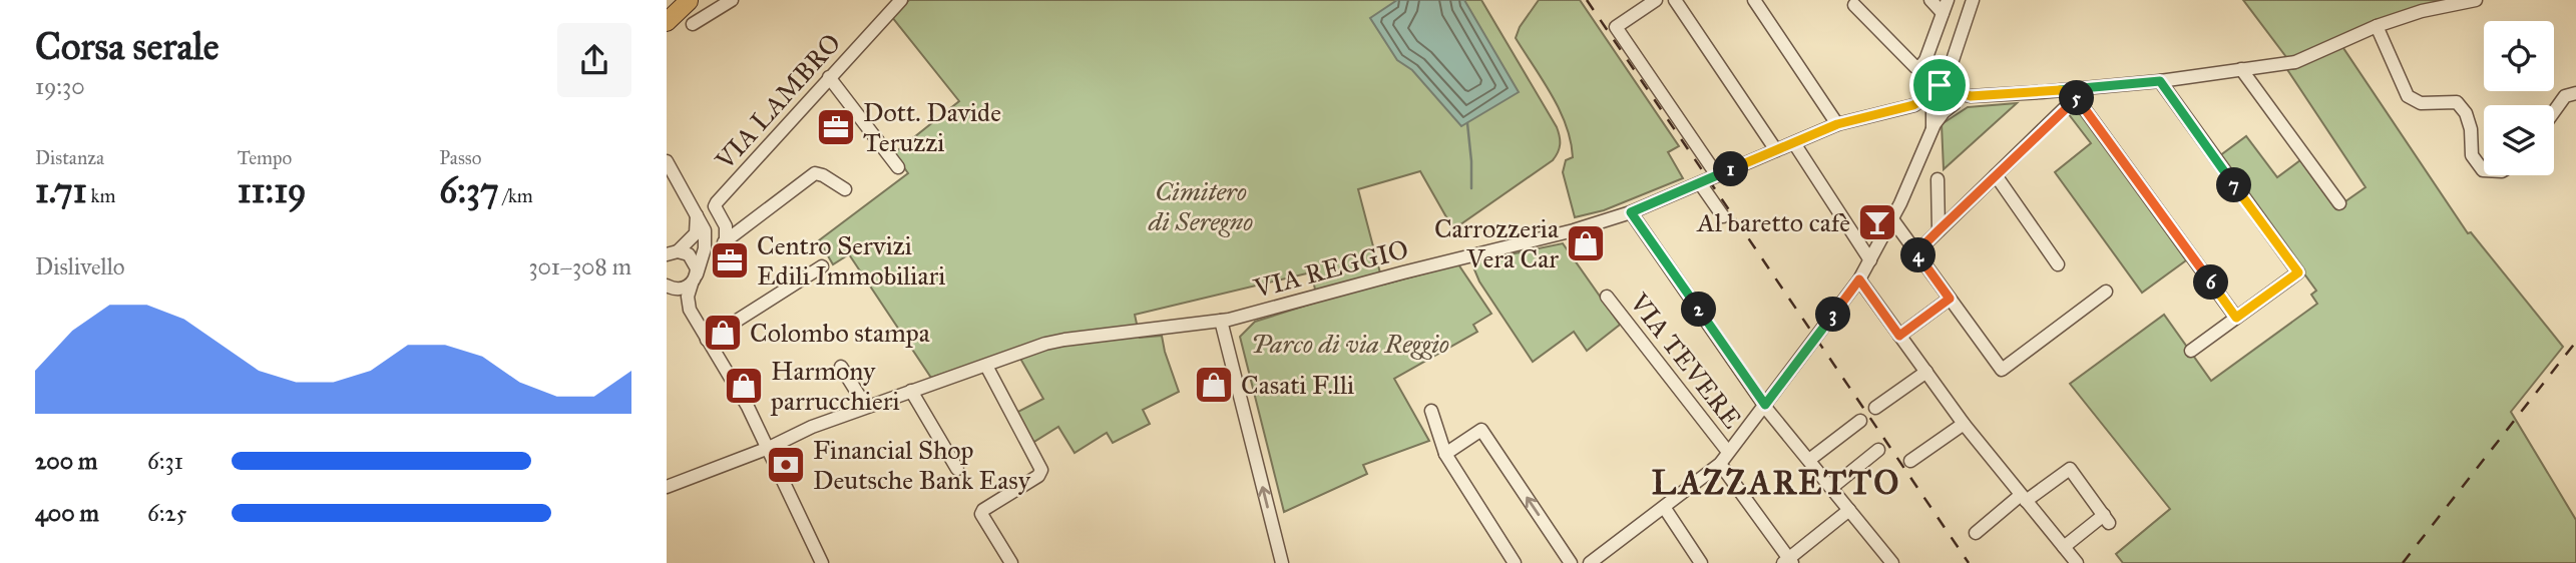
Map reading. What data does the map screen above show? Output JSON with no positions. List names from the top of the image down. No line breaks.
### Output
{"streets":{"street":["VIA LAMBRO","VIA REGGIO","VIA TEVERE"]},"districts":["LAZZARETTO"],"parks":["Cimitero di Seregno","Parco di via Reggio"],"places":{"office":["Dott. Davide Teruzzi","Centro Servizi Edili Immobiliari"],"bar":["Al baretto cafè"],"shop":["Carrozzeria Vera Car","Colombo stampa","Casati F.lli","Harmony parrucchieri"],"bank":["Financial Shop Deutsche Bank Easy"]},"page":{"heading":["Corsa serale","19:30"],"pins":["5","1","7","4","6","2","3"],"stats":[["Distanza","1.71 km"],["Tempo","11:19"],["Passo","6:37 /km"]],"chart":["Dislivello","301–308 m"],"list":[{"name":"200 m","note":"6:31"},{"name":"400 m","note":"6:25"}]}}
